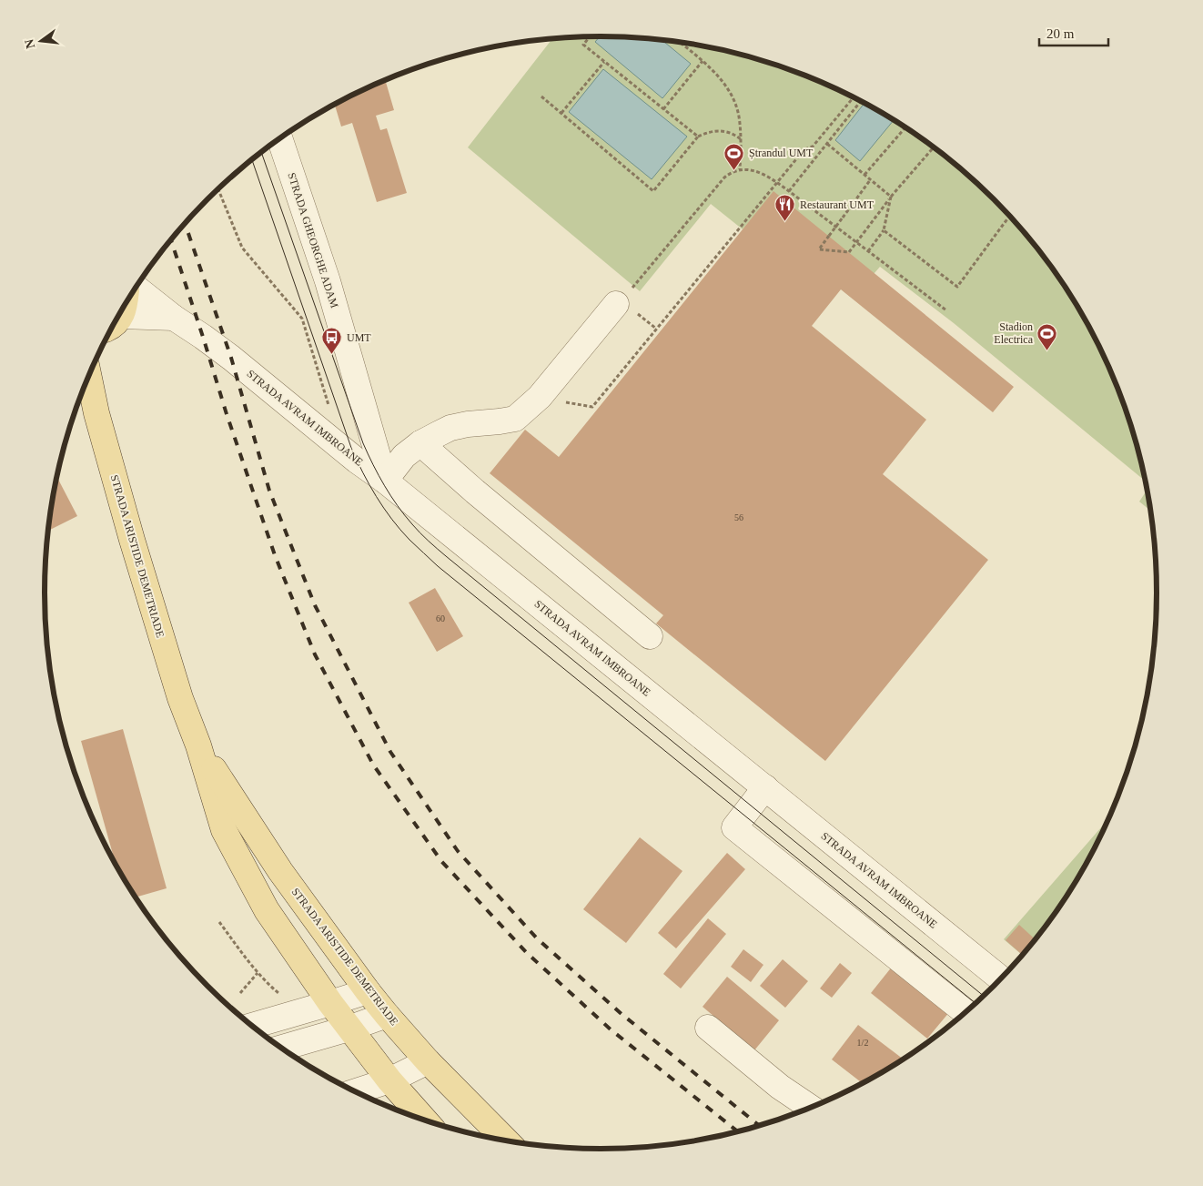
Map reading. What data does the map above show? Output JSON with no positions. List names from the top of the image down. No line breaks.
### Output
{"streets":{"main road":["STRADA ARISTIDE DEMETRIADE"],"street":["STRADA GHEORGHE ADAM","STRADA AVRAM IMBROANE"]},"crossings":[["STRADA GHEORGHE ADAM","STRADA AVRAM IMBROANE"]],"places":{"sports":["Ștrandul UMT","Stadion Electrica"],"restaurant":["Restaurant UMT"],"bus stop":["UMT"]},"house_numbers":["56","60","1/2"],"scale_bar":"20 m","north":"left"}
